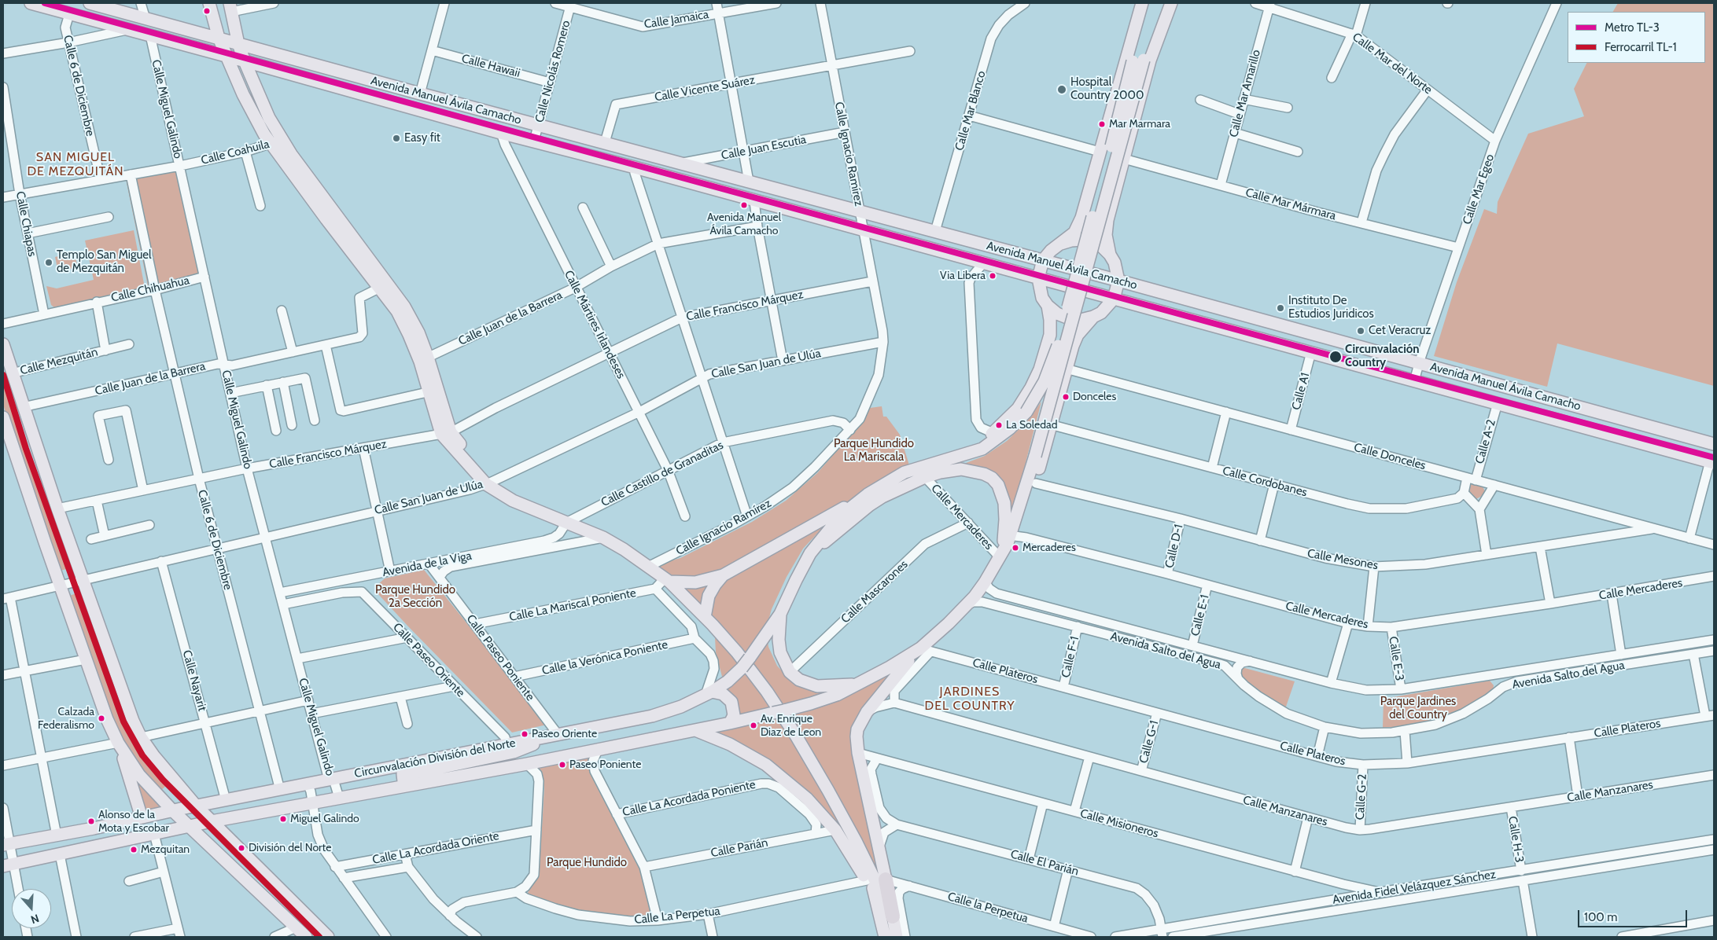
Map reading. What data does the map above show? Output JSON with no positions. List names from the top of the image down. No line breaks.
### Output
{"streets":{"main road":["Avenida Manuel Ávila Camacho","Circunvalación División del Norte"],"street":["Calle Jamaica","Calle Mar del Norte","Calle Hawaii","Calle Nicolás Romero","Calle 6 de Diciembre","Calle Vicente Suárez","Calle Mar Amarillo","Calle Miguel Galindo","Calle Mar Blanco","Calle Juan Escutia","Calle Coahuila","Calle Ignacio Ramírez","Calle Mar Egeo","Calle Mar Mármara","Calle Chiapas","Calle Chihuahua","Calle Francisco Márquez","Calle Juan de la Barrera","Calle Mártires Irlandeses","Calle Mezquitán","Calle San Juan de Ulúa","Calle A1","Calle A-2","Calle Donceles","Calle Castillo de Granaditas","Calle Cordobanes","Calle Mercaderes","Calle D-1","Calle Mesones","Avenida de la Viga","Calle Mascarones","Calle La Mariscal Poniente","Calle E-1","Avenida Salto del Agua","Calle F-1","Calle Paseo Poniente","Calle la Verónica Poniente","Calle E-3","Calle Paseo Oriente","Calle Plateros","Calle Nayarit","Calle G-1","Calle Manzanares","Calle G-2","Calle La Acordada Poniente","Calle Misioneros","Calle H-3","Calle La Acordada Oriente","Calle Parián","Calle El Parián","Avenida Fidel Velázquez Sánchez","Calle la Perpetua","Calle La Perpetua"]},"crossings":[["Calle Jamaica","Calle Nicolás Romero"],["Calle Mar del Norte","Calle Mar Amarillo"],["Calle Mar del Norte","Calle Mar Egeo"],["Calle Hawaii","Calle Nicolás Romero"],["Calle Nicolás Romero","Avenida Manuel Ávila Camacho"],["Calle 6 de Diciembre","Avenida Manuel Ávila Camacho"],["Calle 6 de Diciembre","Calle Coahuila"],["Calle 6 de Diciembre","Calle Chihuahua"],["Calle 6 de Diciembre","Calle Francisco Márquez"],["Calle 6 de Diciembre","Calle Juan de la Barrera"],["Calle 6 de Diciembre","Calle San Juan de Ulúa"],["Calle 6 de Diciembre","Circunvalación División del Norte"],["Calle Vicente Suárez","Avenida Manuel Ávila Camacho"],["Calle Vicente Suárez","Calle Ignacio Ramírez"],["Calle Mar Amarillo","Calle Mar Mármara"],["Avenida Manuel Ávila Camacho","Calle Miguel Galindo"],["Avenida Manuel Ávila Camacho","Calle Mar Blanco"],["Avenida Manuel Ávila Camacho","Calle Juan Escutia"],["Avenida Manuel Ávila Camacho","Calle Ignacio Ramírez"],["Avenida Manuel Ávila Camacho","Calle Mar Egeo"],["Avenida Manuel Ávila Camacho","Calle Mártires Irlandeses"],["Avenida Manuel Ávila Camacho","Calle A1"],["Avenida Manuel Ávila Camacho","Calle A-2"],["Calle Miguel Galindo","Calle Coahuila"],["Calle Miguel Galindo","Calle Chihuahua"],["Calle Miguel Galindo","Calle Francisco Márquez"],["Calle Miguel Galindo","Calle Juan de la Barrera"],["Calle Miguel Galindo","Calle San Juan de Ulúa"],["Calle Miguel Galindo","Avenida de la Viga"],["Calle Miguel Galindo","Circunvalación División del Norte"],["Calle Miguel Galindo","Calle La Acordada Oriente"],["Calle Juan Escutia","Calle Ignacio Ramírez"],["Calle Coahuila","Calle Chiapas"],["Calle Ignacio Ramírez","Calle Francisco Márquez"],["Calle Ignacio Ramírez","Calle San Juan de Ulúa"],["Calle Ignacio Ramírez","Calle Castillo de Granaditas"],["Calle Mar Egeo","Calle Mar Mármara"],["Calle Chiapas","Calle Chihuahua"],["Calle Chihuahua","Calle Mezquitán"],["Calle Francisco Márquez","Calle Juan de la Barrera"],["Calle Francisco Márquez","Calle Mártires Irlandeses"],["Calle Juan de la Barrera","Calle Mártires Irlandeses"],["Calle Mártires Irlandeses","Calle San Juan de Ulúa"],["Calle Mártires Irlandeses","Calle Castillo de Granaditas"],["Calle San Juan de Ulúa","Calle Nayarit"],["Calle A1","Calle Donceles"],["Calle A-2","Calle Donceles"],["Calle Donceles","Calle Mesones"],["Calle Castillo de Granaditas","Avenida de la Viga"],["Calle Mercaderes","Calle D-1"],["Calle Mercaderes","Calle Mascarones"],["Calle Mercaderes","Calle E-1"],["Calle Mercaderes","Calle E-3"],["Calle Mercaderes","Circunvalación División del Norte"],["Calle D-1","Calle Mesones"],["Avenida de la Viga","Calle Paseo Poniente"],["Calle La Mariscal Poniente","Calle Paseo Poniente"],["Calle E-1","Avenida Salto del Agua"],["Avenida Salto del Agua","Calle F-1"],["Avenida Salto del Agua","Calle E-3"],["Avenida Salto del Agua","Circunvalación División del Norte"],["Calle F-1","Calle Plateros"],["Calle Paseo Poniente","Calle la Verónica Poniente"],["Calle Paseo Poniente","Circunvalación División del Norte"],["Calle Paseo Oriente","Circunvalación División del Norte"],["Calle Plateros","Calle G-1"],["Calle Plateros","Circunvalación División del Norte"],["Calle Plateros","Calle G-2"],["Calle Nayarit","Circunvalación División del Norte"],["Calle G-1","Calle Manzanares"],["Calle Manzanares","Calle G-2"],["Calle Manzanares","Calle H-3"],["Calle Misioneros","Avenida Fidel Velázquez Sánchez"],["Calle H-3","Avenida Fidel Velázquez Sánchez"],["Calle El Parián","Avenida Fidel Velázquez Sánchez"]],"districts":["SAN MIGUEL DE MEZQUITÁN","JARDINES DEL COUNTRY"],"parks":["Parque Hundido La Mariscala","Parque Hundido 2a Sección","Parque Jardines del Country","Parque Hundido"],"places":["Hospital Country 2000","Mar Marmara","Easy fit","Avenida Manuel Ávila Camacho","Templo San Miguel de Mezquitán","Via Libera","Instituto De Estudios Juridicos","Cet Veracruz","Circunvalación Country","Donceles","La Soledad","Mercaderes","Calzada Federalismo","Av. Enrique Diaz de Leon","Paseo Oriente","Paseo Poniente","Miguel Galindo","Alonso de la Mota y Escobar","División del Norte","Mezquitan"],"lines":["metro line TL-3","rail line TL-1"],"legend":["Metro TL-3","Ferrocarril TL-1"],"scale_bar":"100 m","north":"bottom"}
